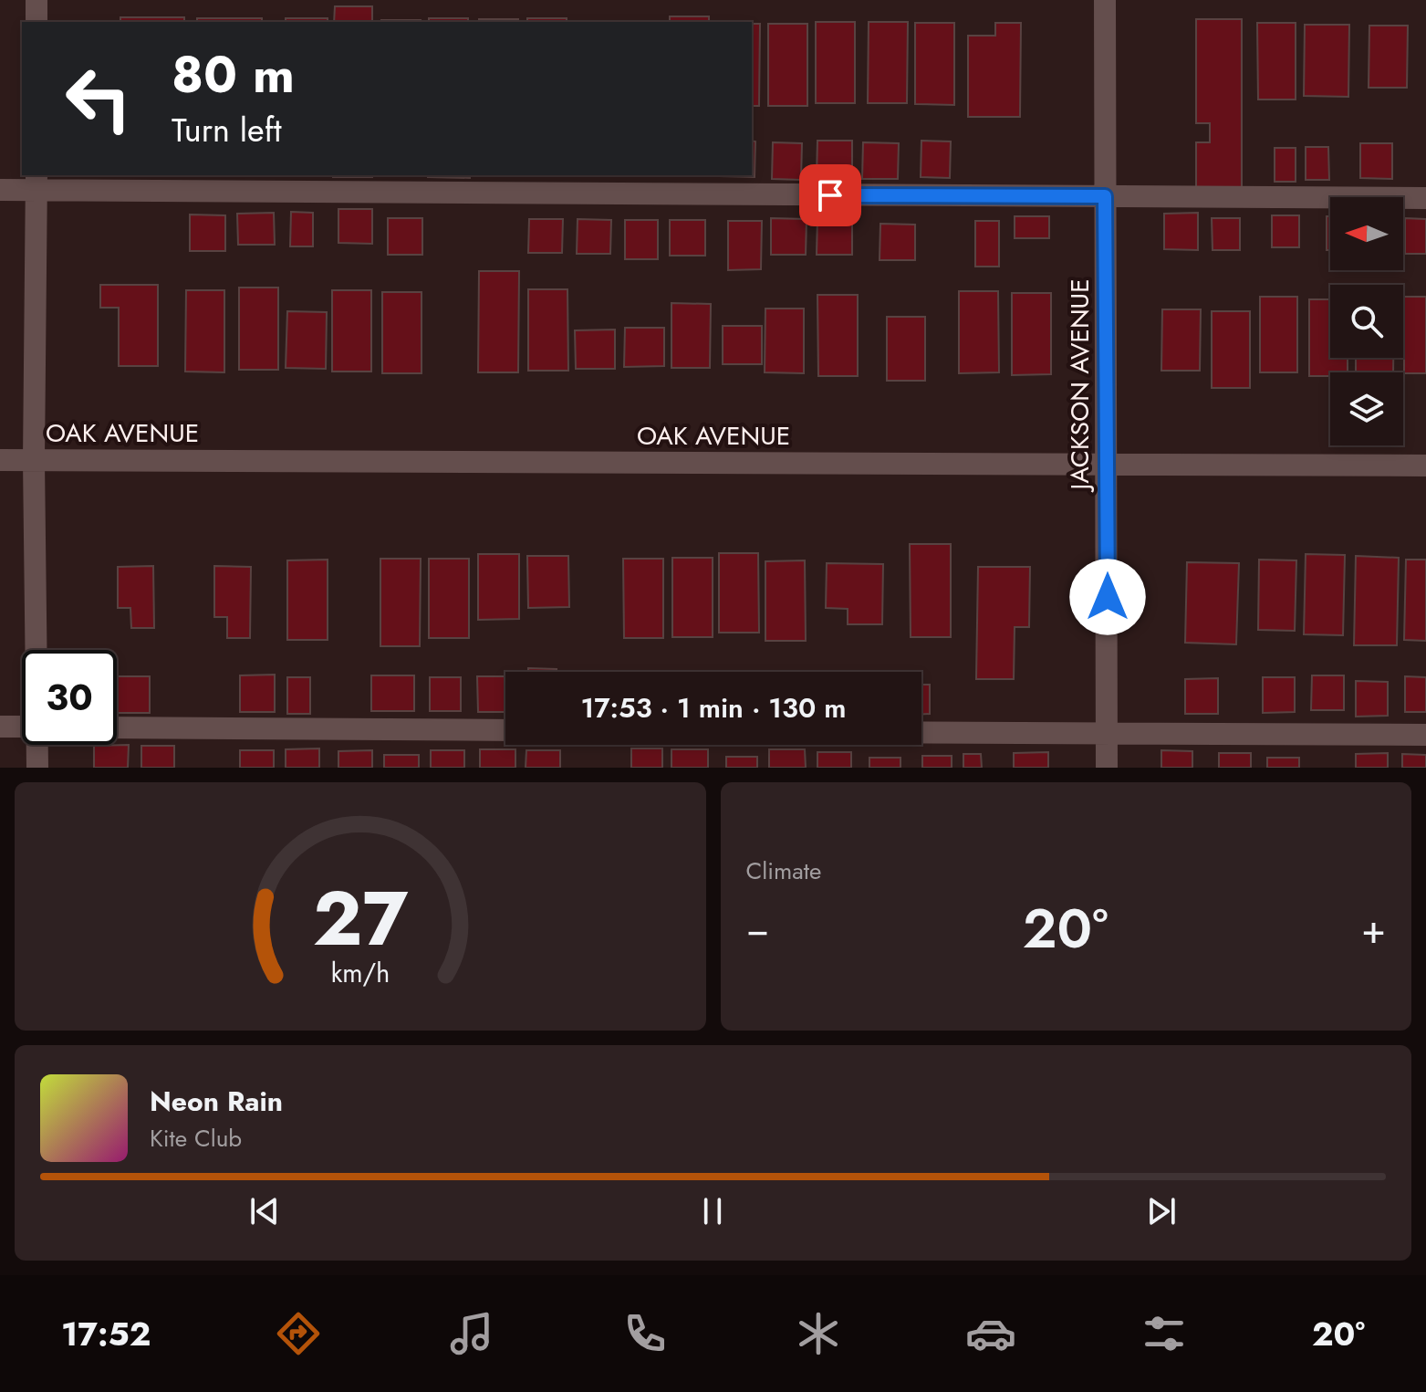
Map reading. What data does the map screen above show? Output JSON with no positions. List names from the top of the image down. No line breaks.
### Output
{"streets":{"street":["JACKSON AVENUE","OAK AVENUE"]},"crossings":[["JACKSON AVENUE","OAK AVENUE"]],"north":"left","page":{"turn":["80 m","Turn left"],"limit":"30","trip":"17:53 · 1 min · 130 m","tile":"Climate","heat":["−","20°","+"],"song":["Neon Rain","Kite Club"],"tabs":["17:52","20°"],"gauge":["27","km/h"]}}
